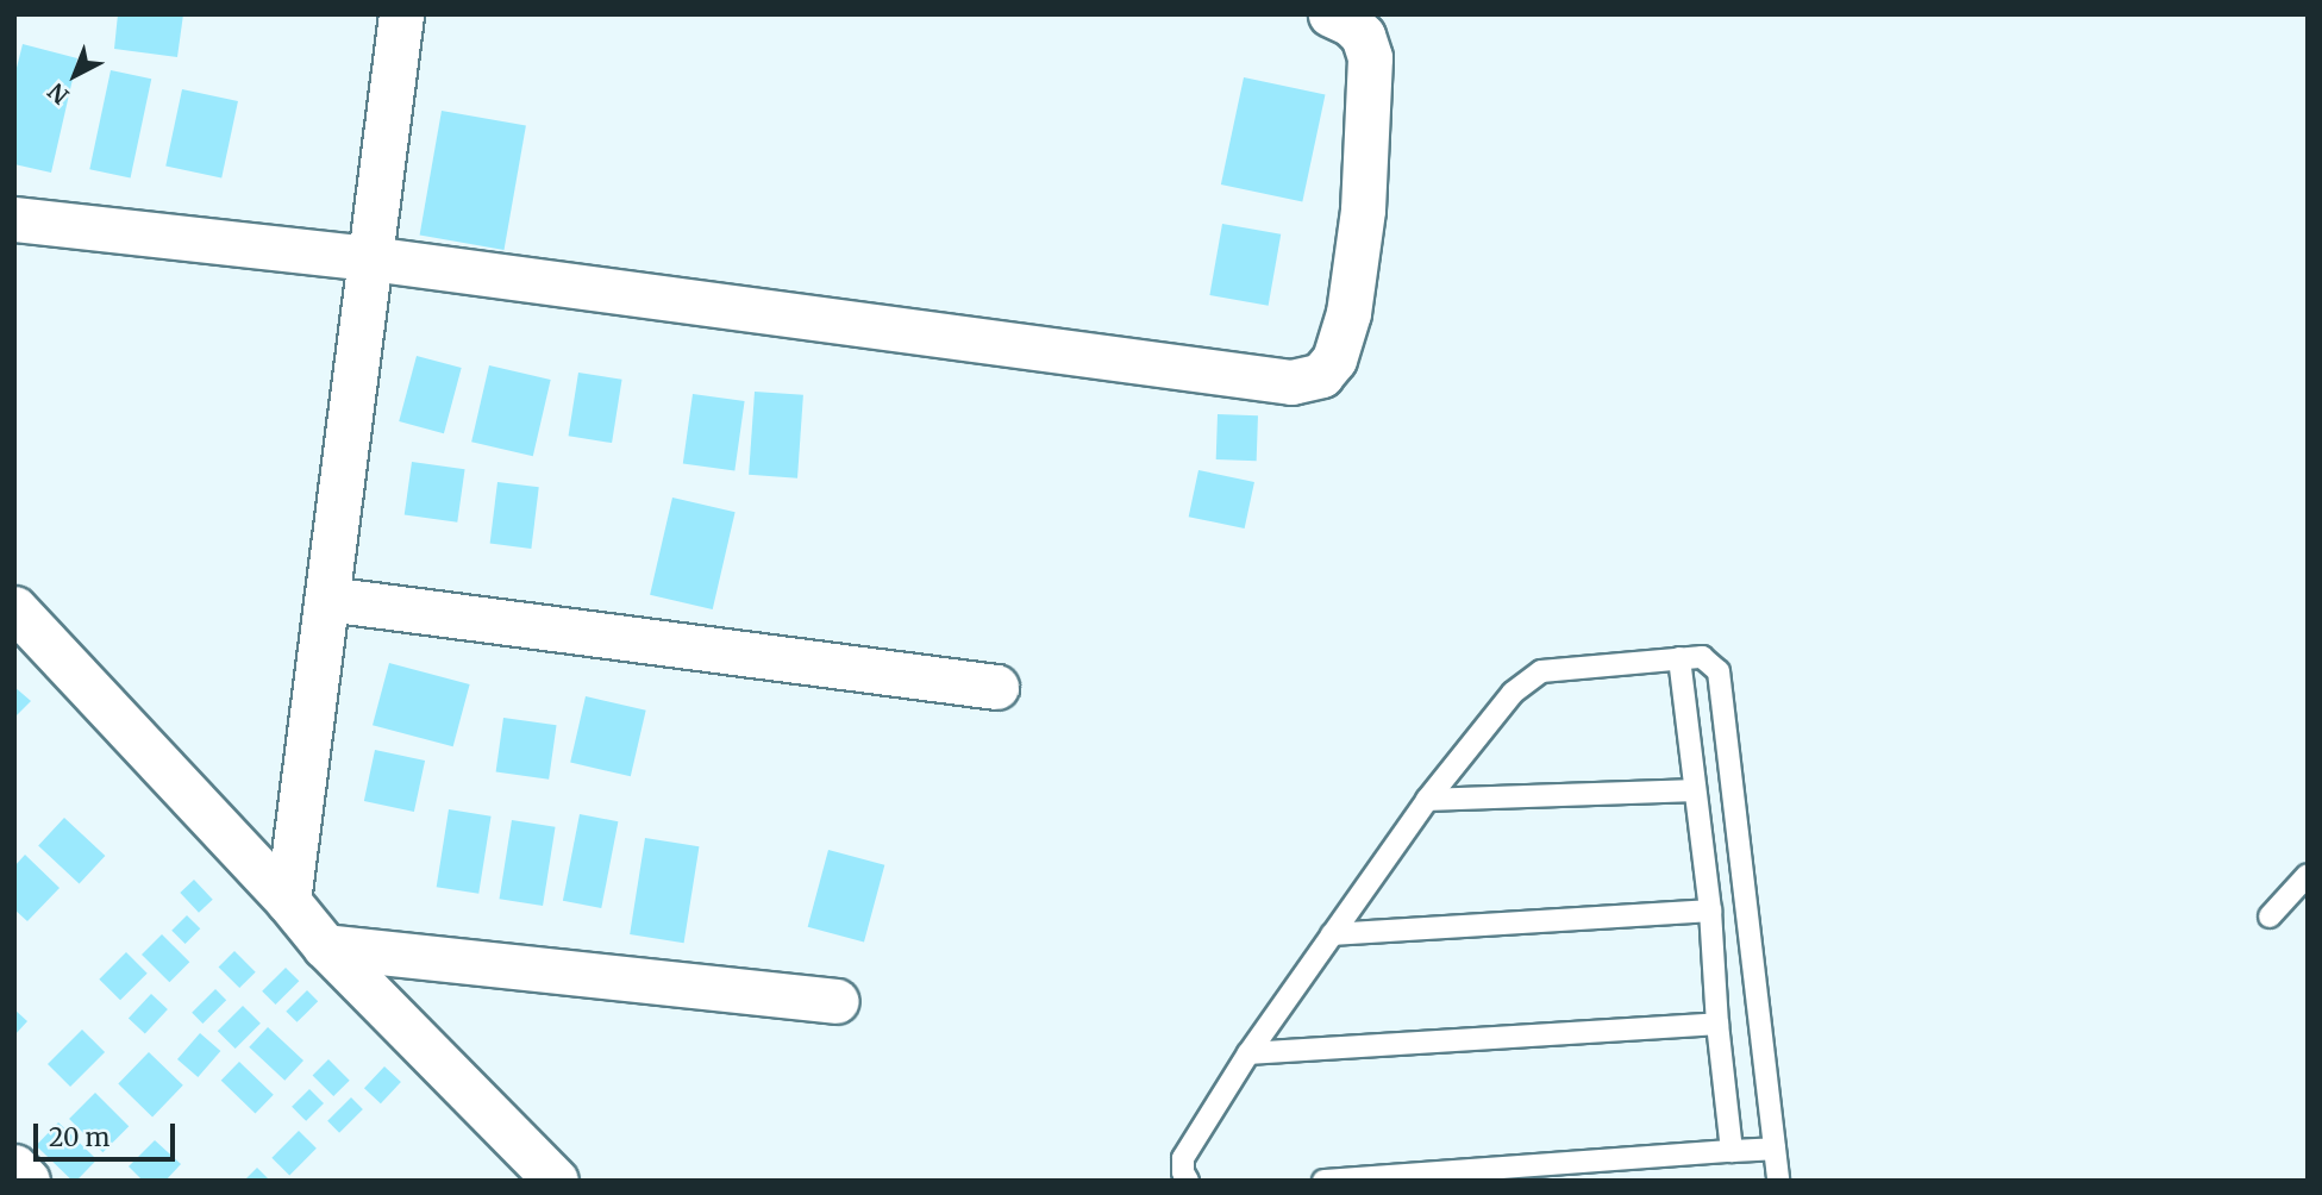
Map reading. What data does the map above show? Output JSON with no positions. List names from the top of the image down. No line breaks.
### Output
{"scale_bar":"20 m","north":"bottom left"}
